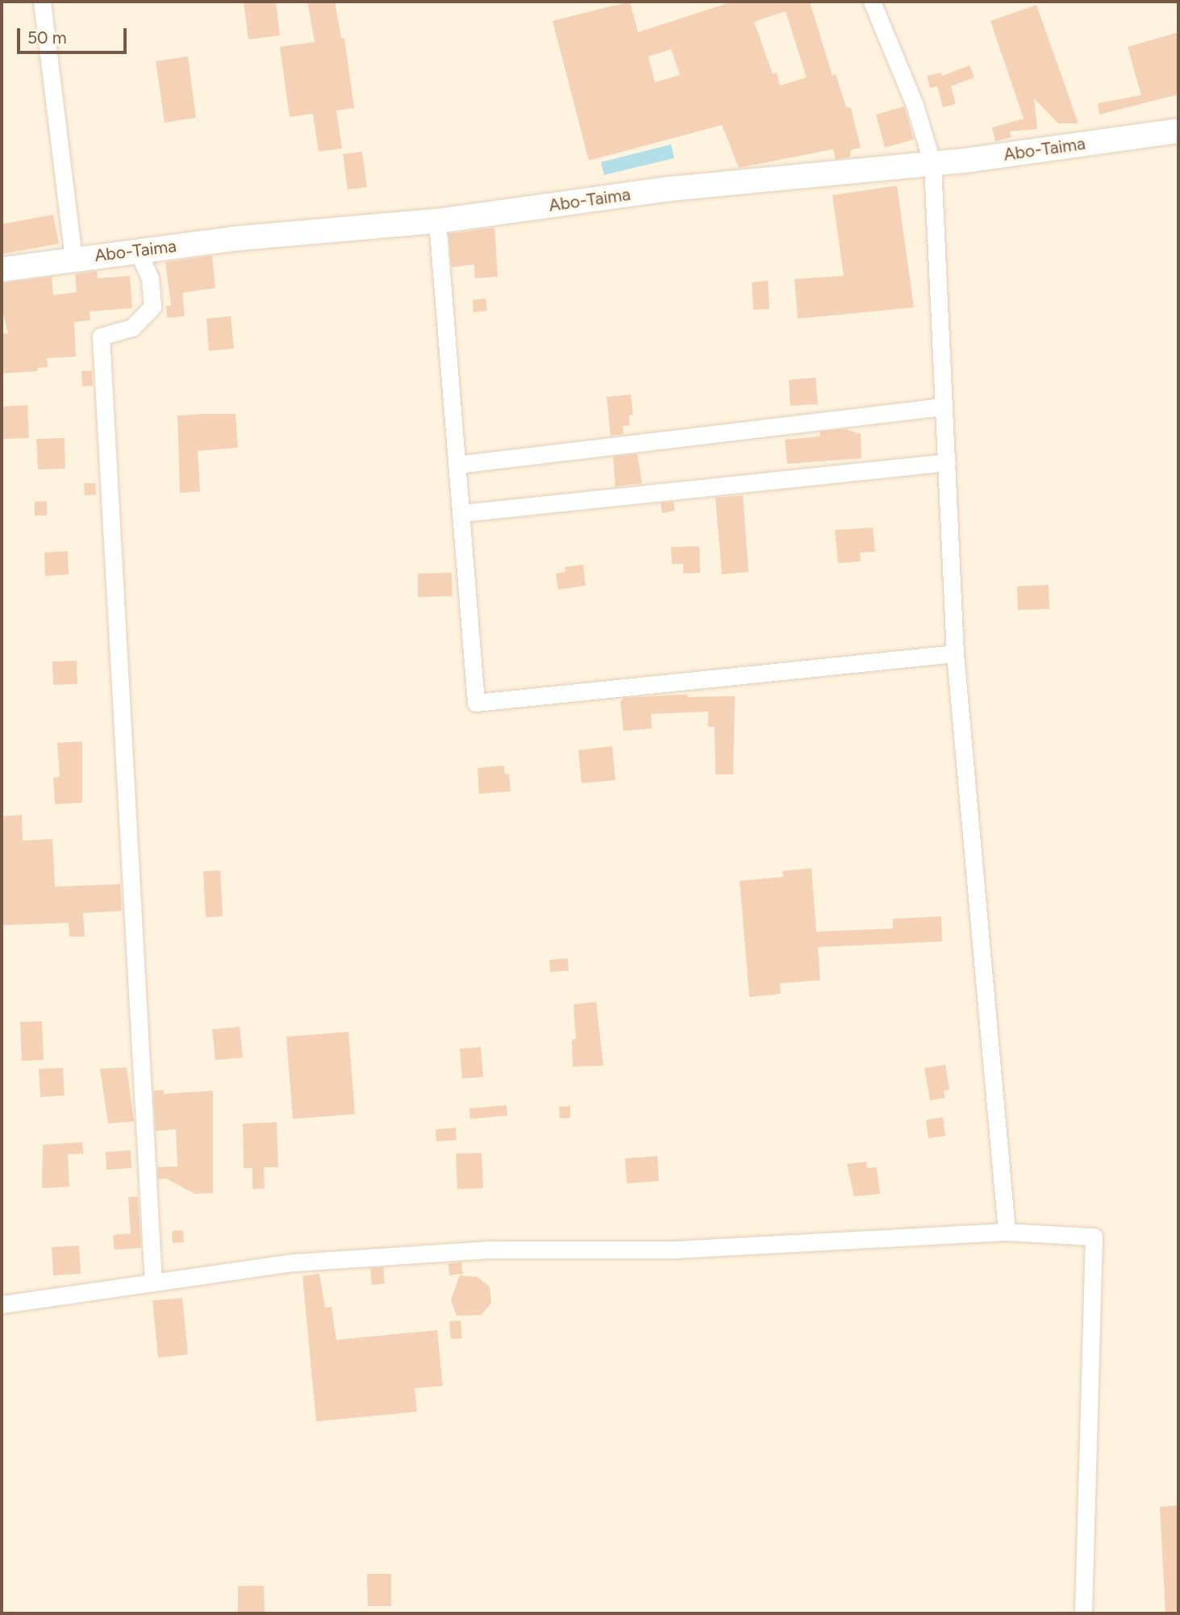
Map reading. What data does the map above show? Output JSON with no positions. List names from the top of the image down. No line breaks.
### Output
{"streets":{"street":["Abo-Taima"]},"scale_bar":"50 m"}
